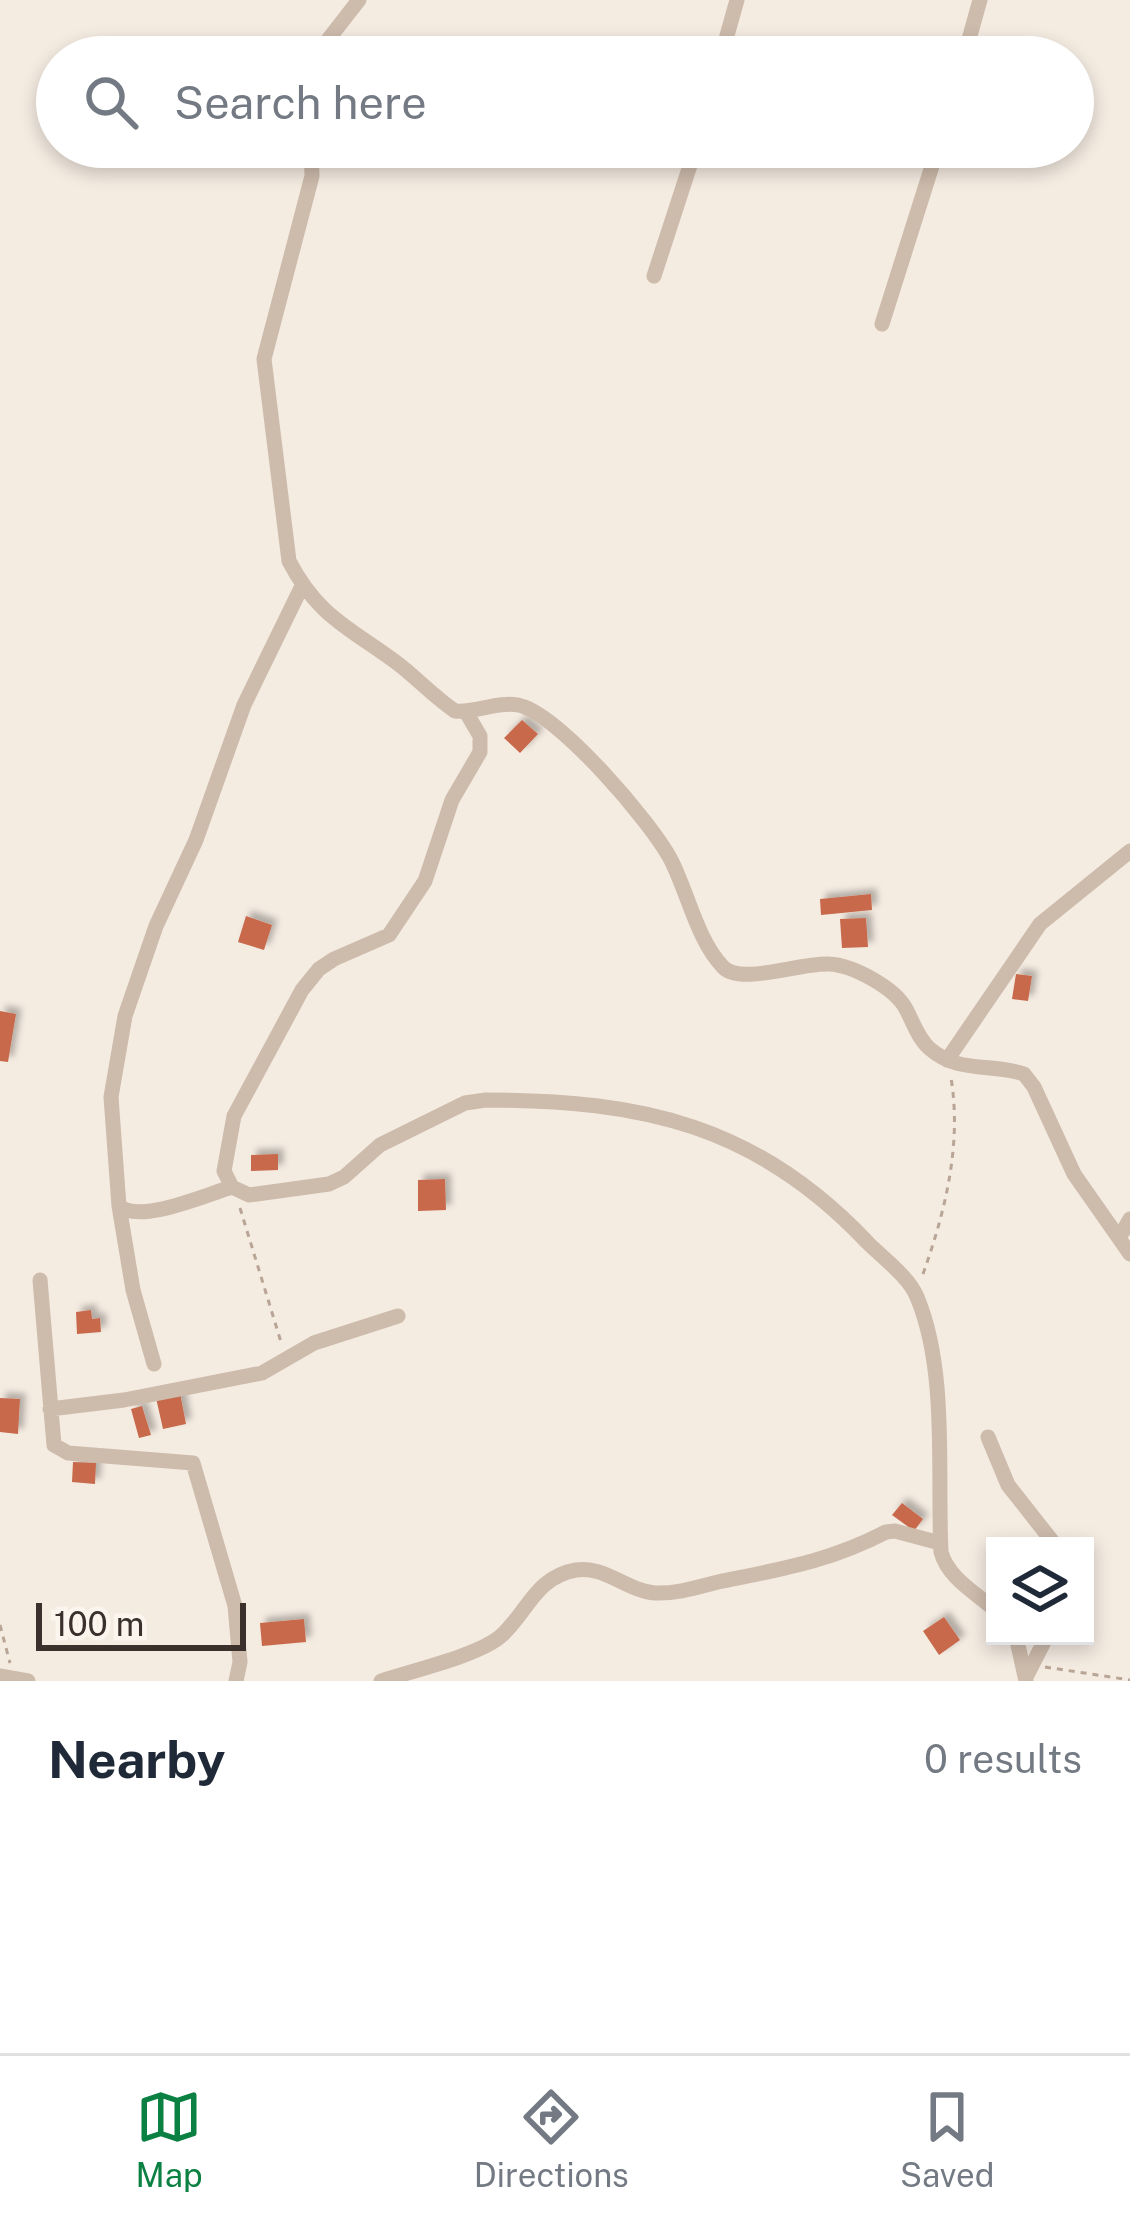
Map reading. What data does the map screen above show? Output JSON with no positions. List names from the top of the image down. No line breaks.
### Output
{"scale_bar":"100 m","page":{"search":"Search here","scale":"100 m","heading":["Nearby","0 results"],"nav":["Map","Directions","Saved"]}}
